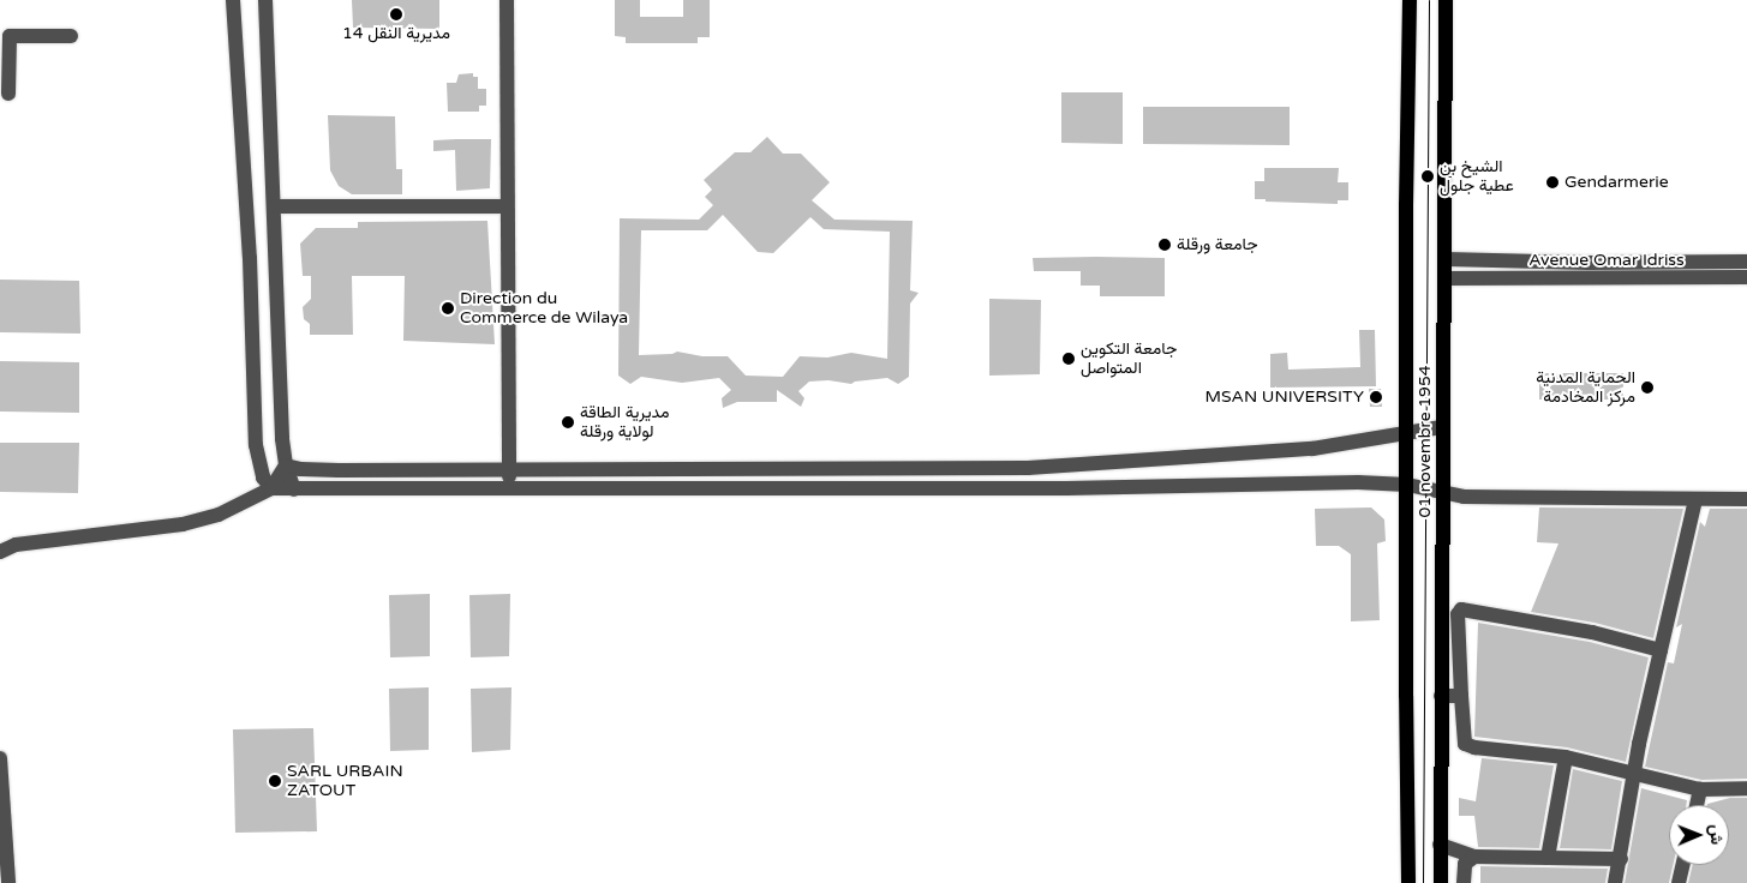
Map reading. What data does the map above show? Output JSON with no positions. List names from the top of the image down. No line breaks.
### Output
{"streets":{"main road":["01 novembre 1954"],"street":["Avenue Omar Idriss"]},"crossings":[["Avenue Omar Idriss","01 novembre 1954"]],"places":["مديرية النقل 14","الشيخ بن عطية جلول","Gendarmerie","جامعة ورقلة","Direction du Commerce de Wilaya","جامعة التكوين المتواصل","الحماية المدنية مركز المخادمة","MSAN UNIVERSITY","مديرية الطاقة لولاية ورقلة","SARL URBAIN ZATOUT"],"north":"right"}
